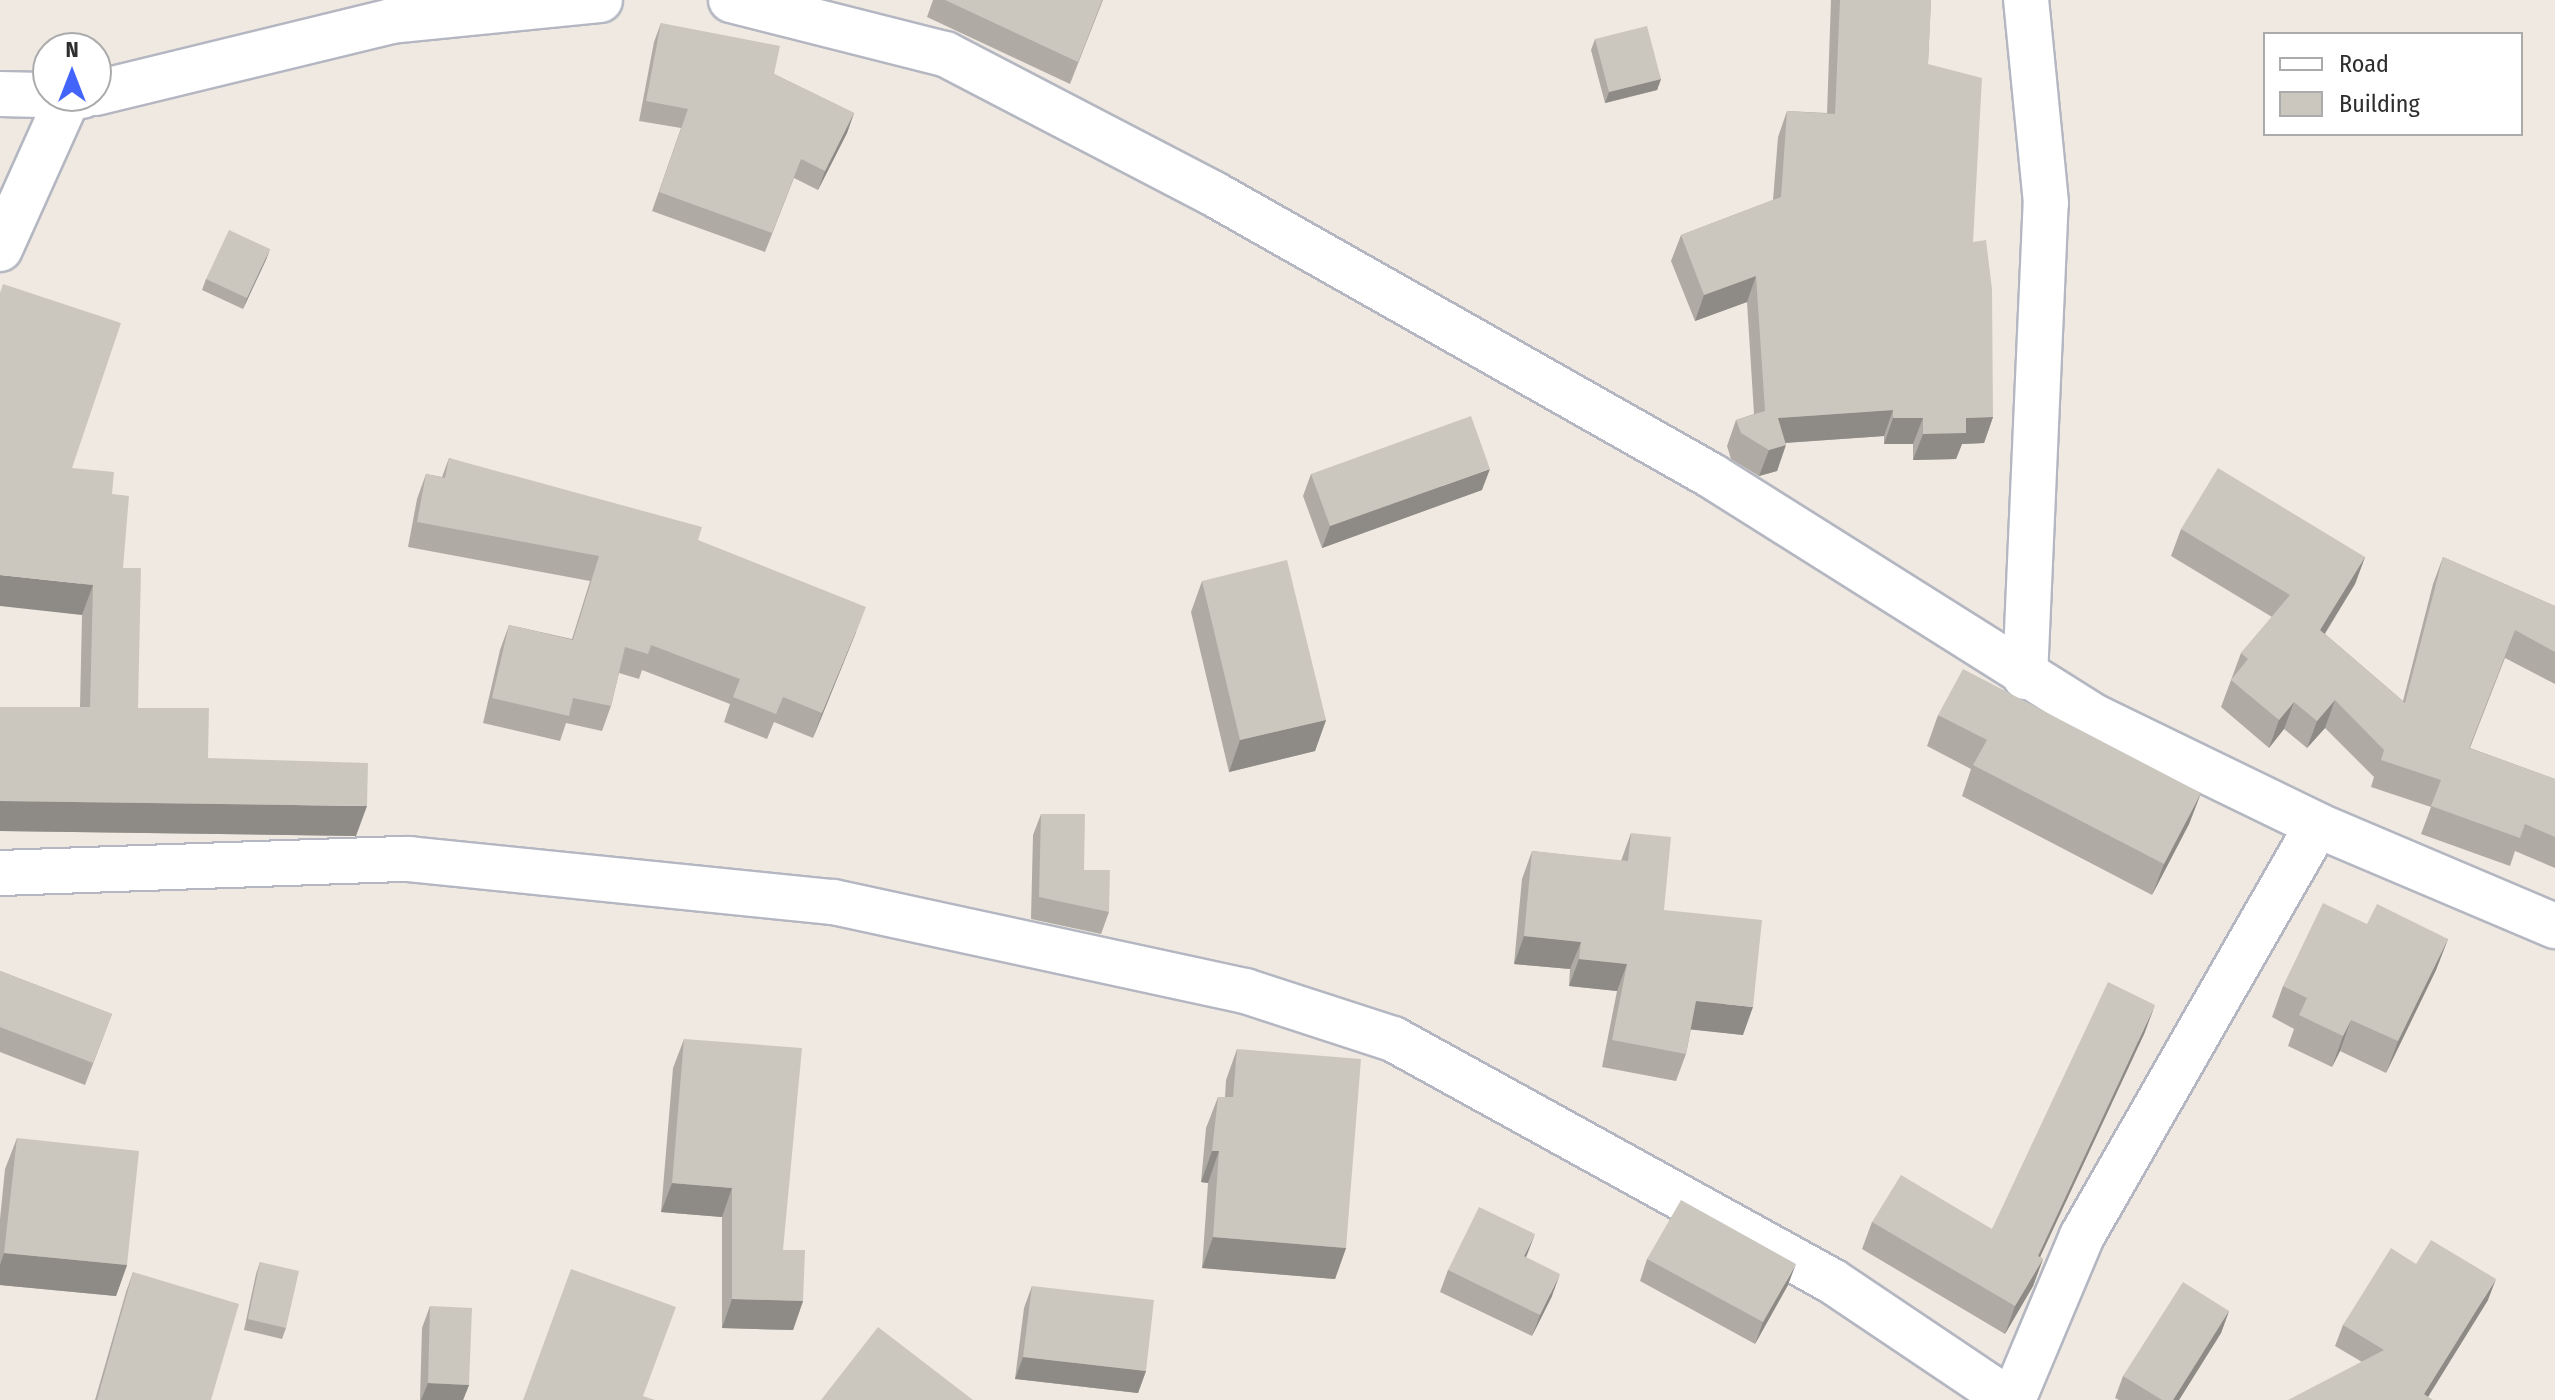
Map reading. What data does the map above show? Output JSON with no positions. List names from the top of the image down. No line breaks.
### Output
{"legend":["Road","Building"],"north":"top"}
